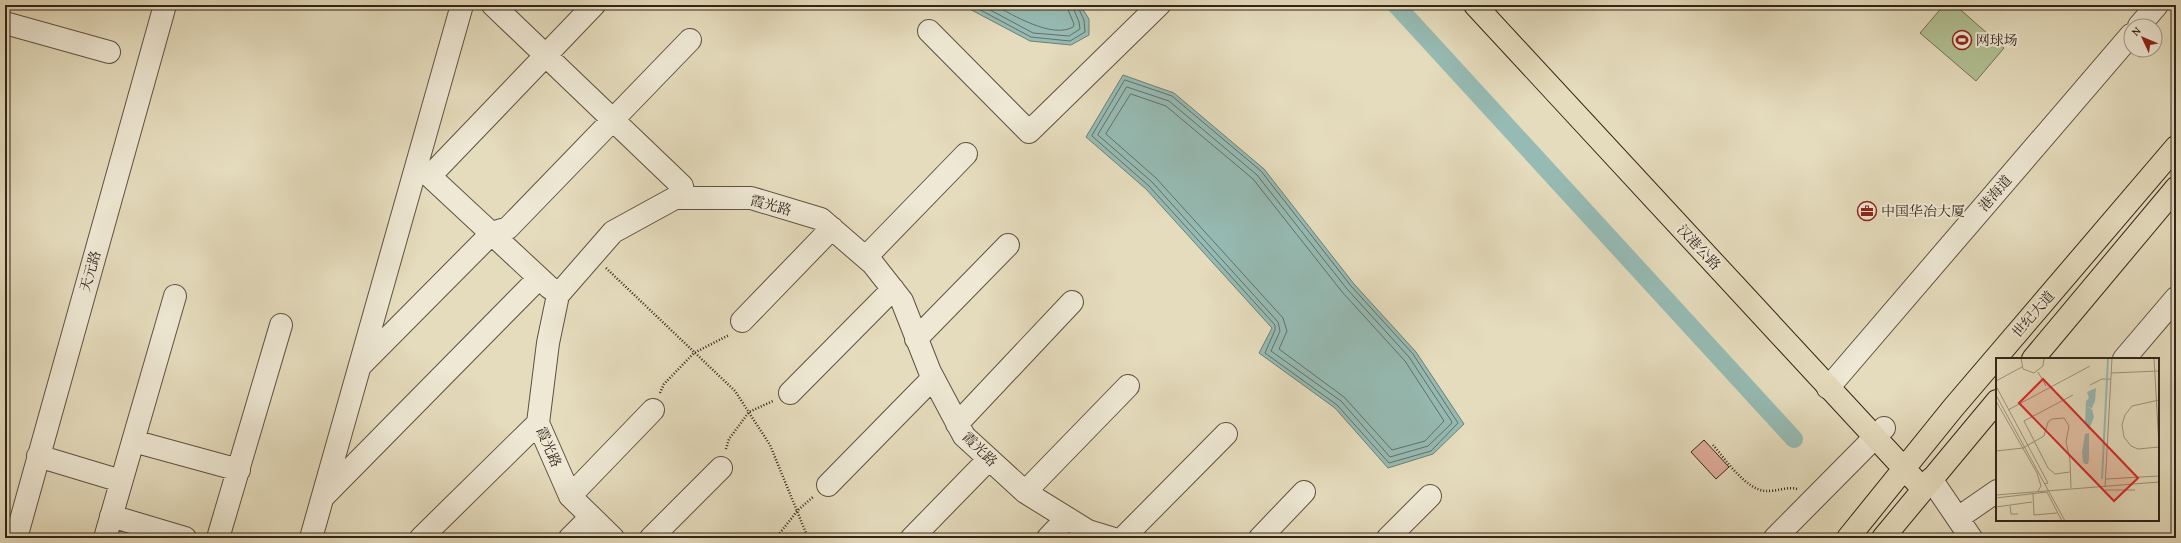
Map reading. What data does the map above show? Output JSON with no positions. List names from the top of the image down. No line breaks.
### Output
{"streets":{"main road":["汉港公路","世纪大道"],"street":["港海道","霞光路","天元路"]},"crossings":[["港海道","汉港公路"],["汉港公路","世纪大道"]],"places":{"sports":["网球场"],"office":["中国华冶大厦"]},"north":"top left"}
